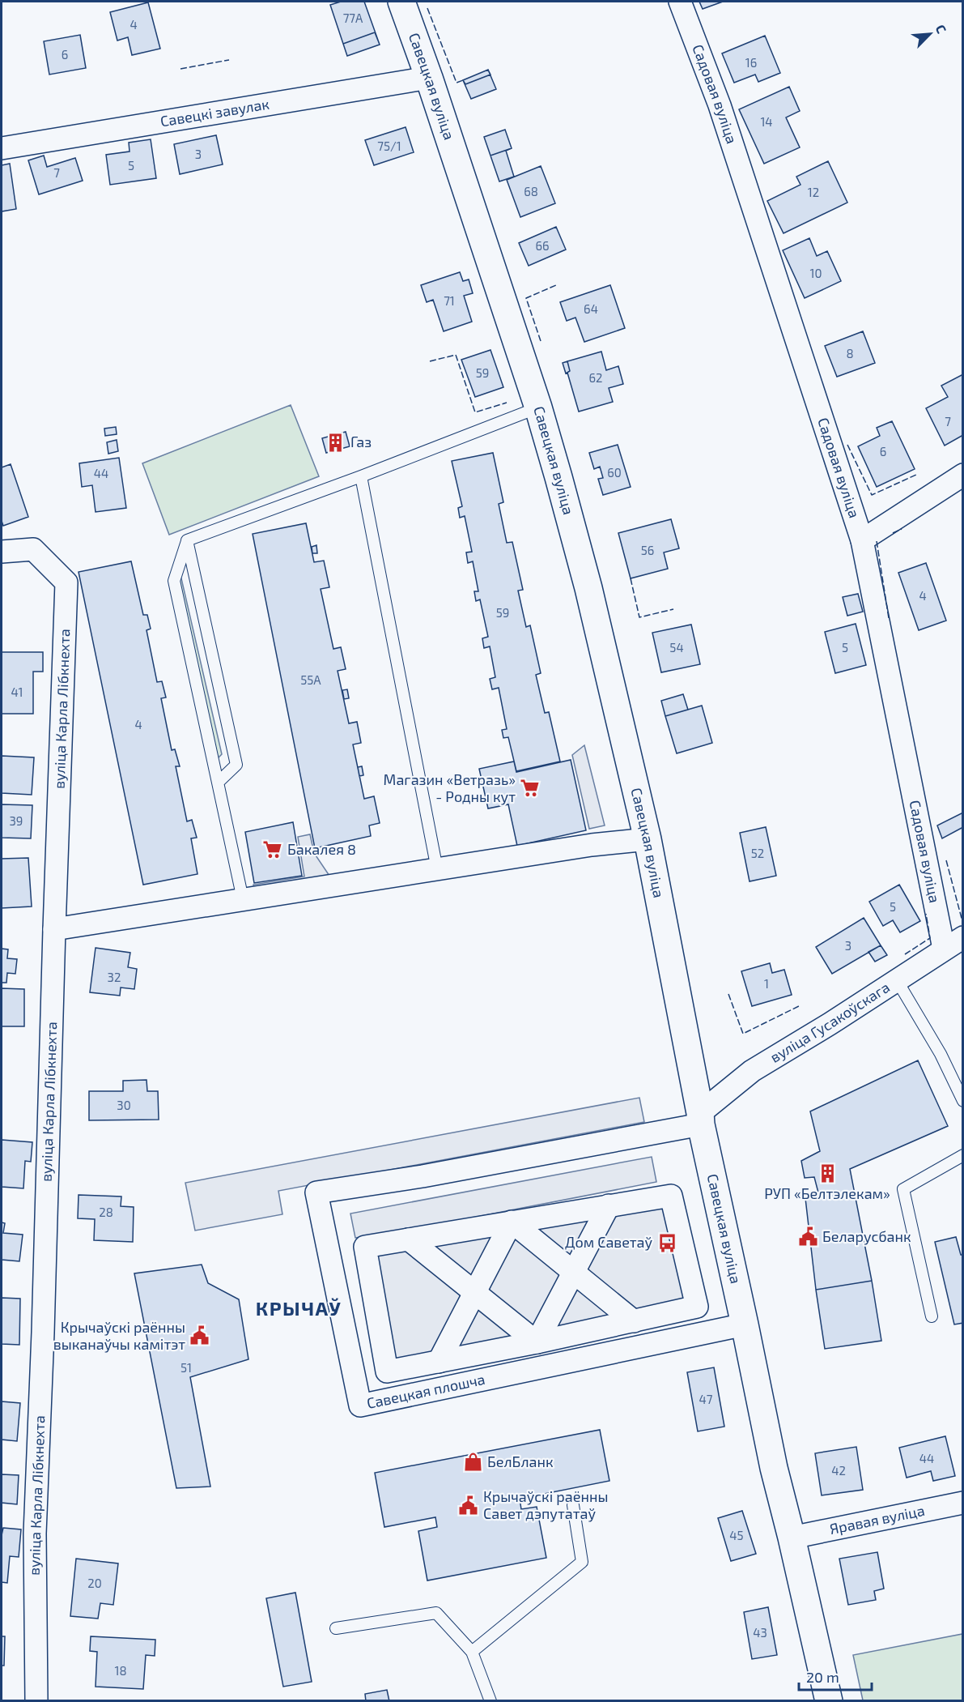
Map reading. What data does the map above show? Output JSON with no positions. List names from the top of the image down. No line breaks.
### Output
{"streets":{"street":["Савецкая вуліца","Садовая вуліца","Савецкі завулак","вуліца Карла Лібкнехта","вуліца Гусакоўскага","Савецкая плошча","Яравая вуліца"]},"crossings":[["Савецкая вуліца","Савецкі завулак"],["Савецкая вуліца","вуліца Гусакоўскага"],["Савецкая вуліца","Савецкая плошча"],["Савецкая вуліца","Яравая вуліца"],["Садовая вуліца","вуліца Гусакоўскага"],["вуліца Гусакоўскага","Савецкая плошча"]],"districts":["КРЫЧАЎ"],"places":{"building":["Газ","РУП «Белтэлекам»"],"supermarket":["Магазин «Ветразь» - Родны кут","Бакалея 8"],"public building":["Беларусбанк","Крычаўскі раённы выканаўчы камітэт","Крычаўскі раённы Савет дэпутатаў"],"bus stop":["Дом Саветаў"],"shop":["БелБланк"]},"house_numbers":["77А","4","6","16","14","75/1","3","5","7","68","12","66","10","71","64","8","59","62","7","6","60","44","56","4","59","54","5","55А","41","4","39","52","5","3","32","1","30","28","51","47","44","42","45","20","43","18"],"scale_bar":"20 m","north":"top right"}
